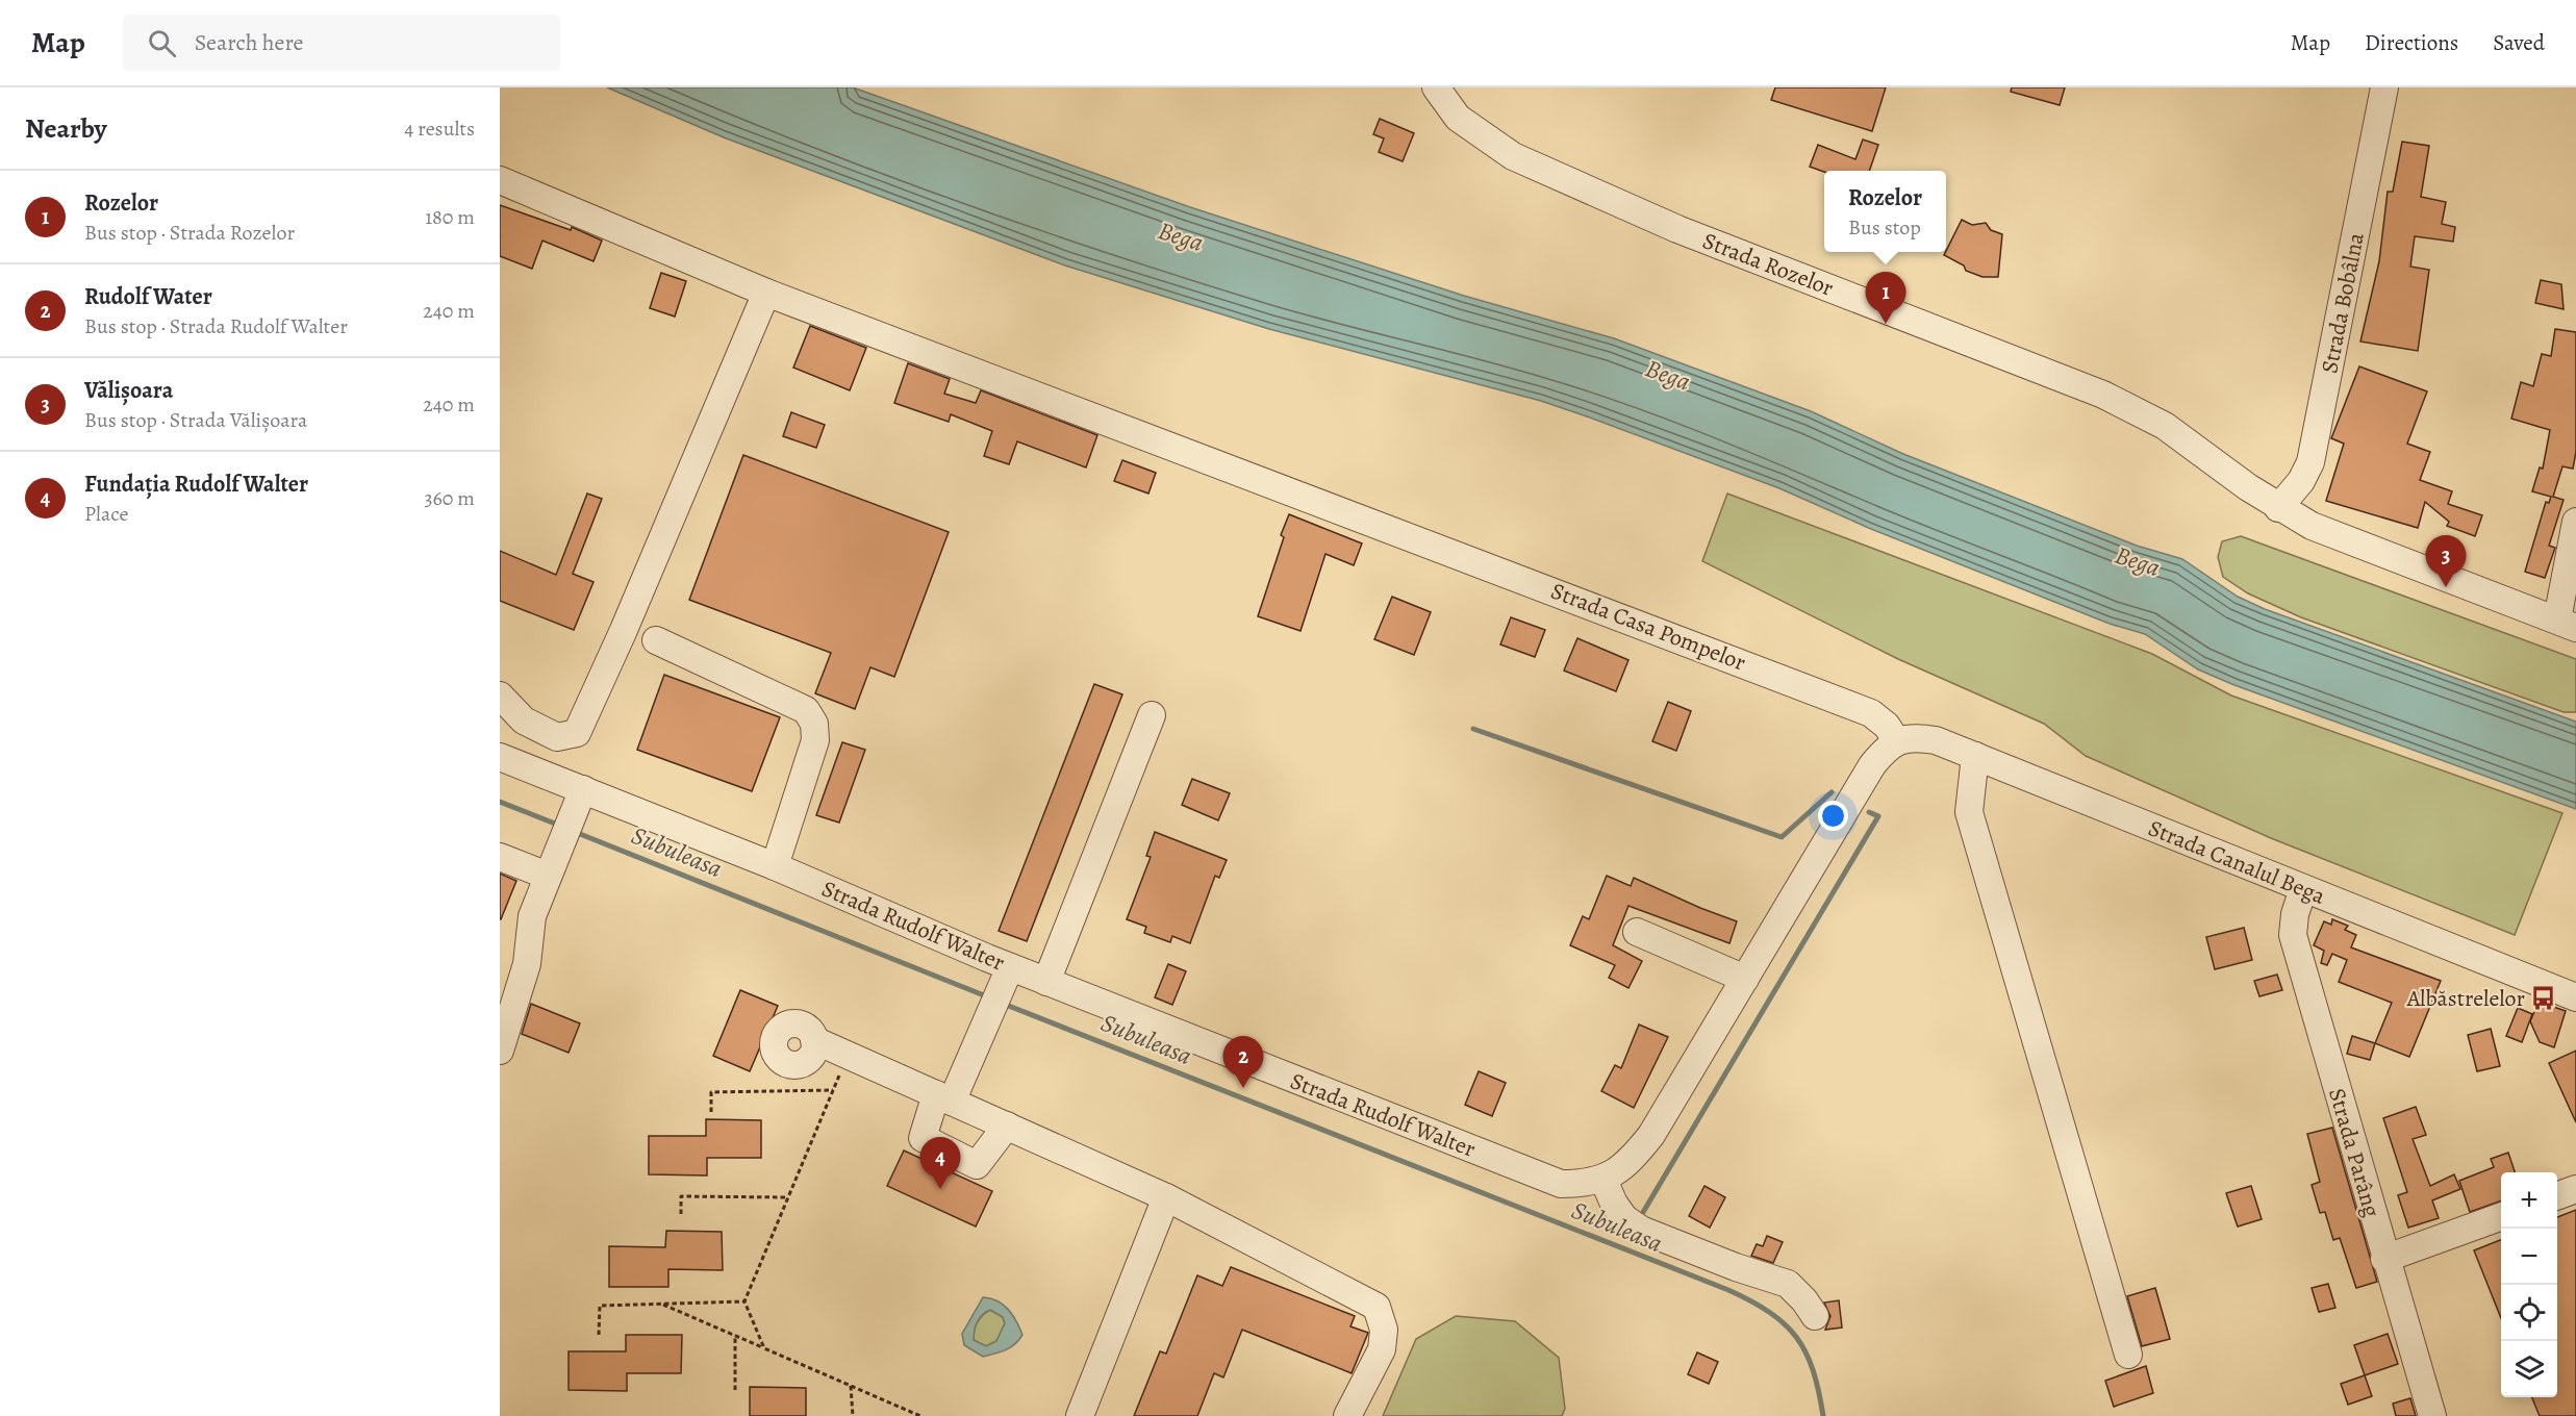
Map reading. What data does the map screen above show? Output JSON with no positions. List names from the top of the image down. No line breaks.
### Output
{"streets":{"street":["Strada Rozelor","Strada Bobâlna","Strada Casa Pompelor","Strada Canalul Bega","Strada Rudolf Walter","Strada Parâng"]},"crossings":[["Strada Rozelor","Strada Bobâlna"],["Strada Casa Pompelor","Strada Canalul Bega"],["Strada Casa Pompelor","Strada Rudolf Walter"],["Strada Canalul Bega","Strada Rudolf Walter"],["Strada Canalul Bega","Strada Parâng"]],"water":["Bega","Subuleasa"],"places":{"bus stop":["Albăstrelelor"]},"page":{"header":"Map","search":"Search here","nav":["Map","Directions","Saved"],"heading":["Nearby","4 results"],"list":[{"mark":"1","name":"Rozelor","note":"Bus stop · Strada Rozelor","value":"180 m"},{"mark":"2","name":"Rudolf Water","note":"Bus stop · Strada Rudolf Walter","value":"240 m"},{"mark":"3","name":"Vălișoara","note":"Bus stop · Strada Vălișoara","value":"240 m"},{"mark":"4","name":"Fundația Rudolf Walter","note":"Place","value":"360 m"}],"popup":["Rozelor","Bus stop"],"pins":["1","3","2","4"],"map_buttons":["+","−"]}}
